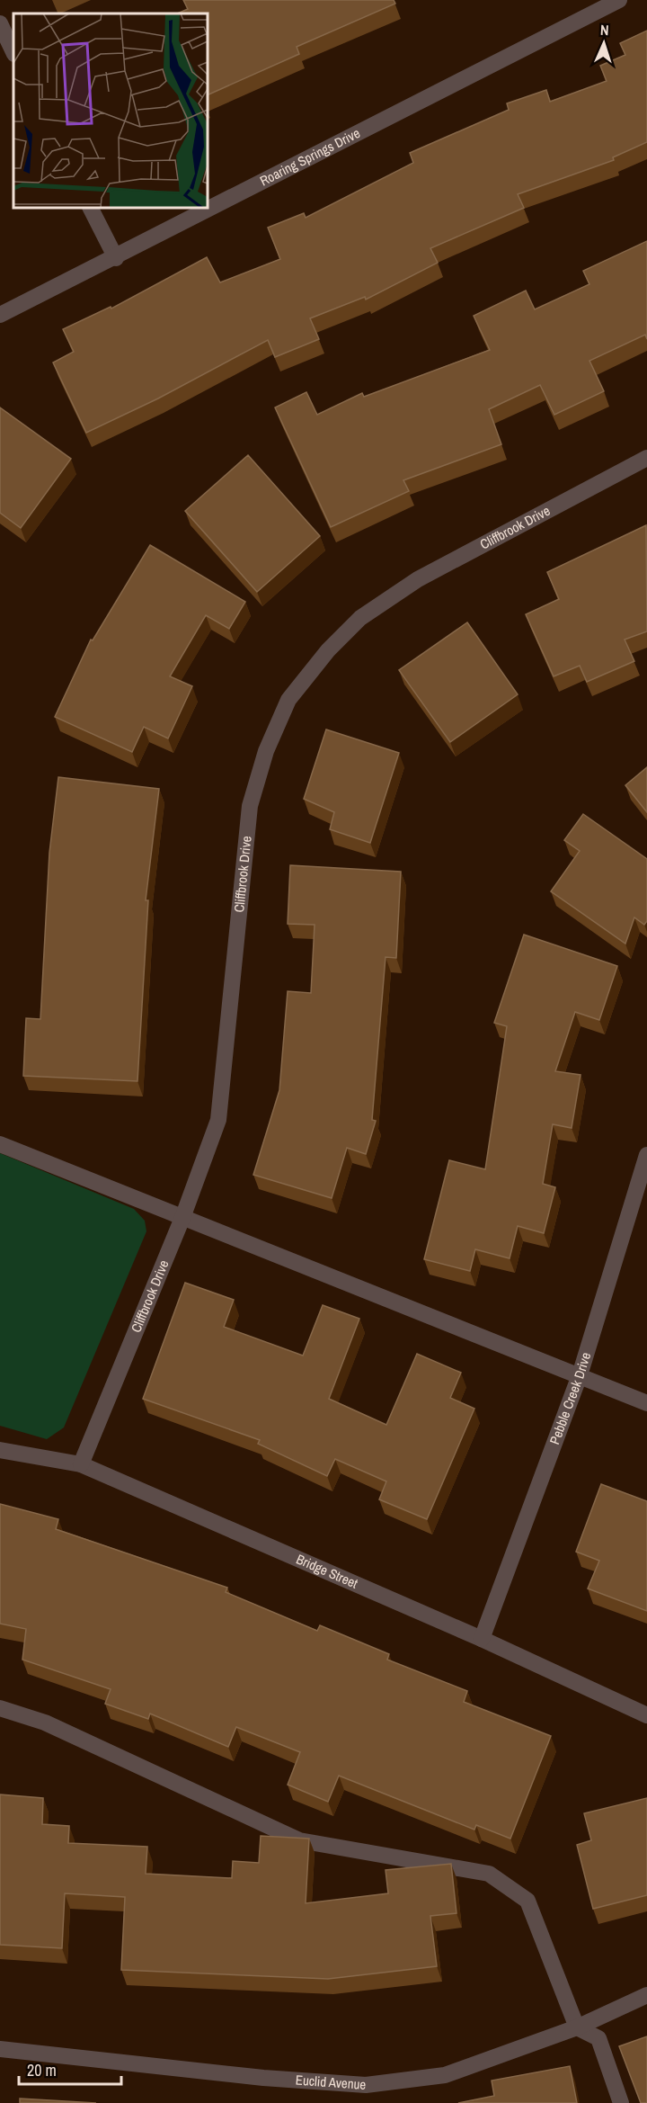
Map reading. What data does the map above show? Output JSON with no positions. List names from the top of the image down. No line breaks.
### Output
{"streets":{"street":["Roaring Springs Drive","Cliffbrook Drive","Pebble Creek Drive","Bridge Street","Euclid Avenue"]},"crossings":[["Cliffbrook Drive","Bridge Street"],["Pebble Creek Drive","Bridge Street"]],"scale_bar":"20 m","north":"top"}
